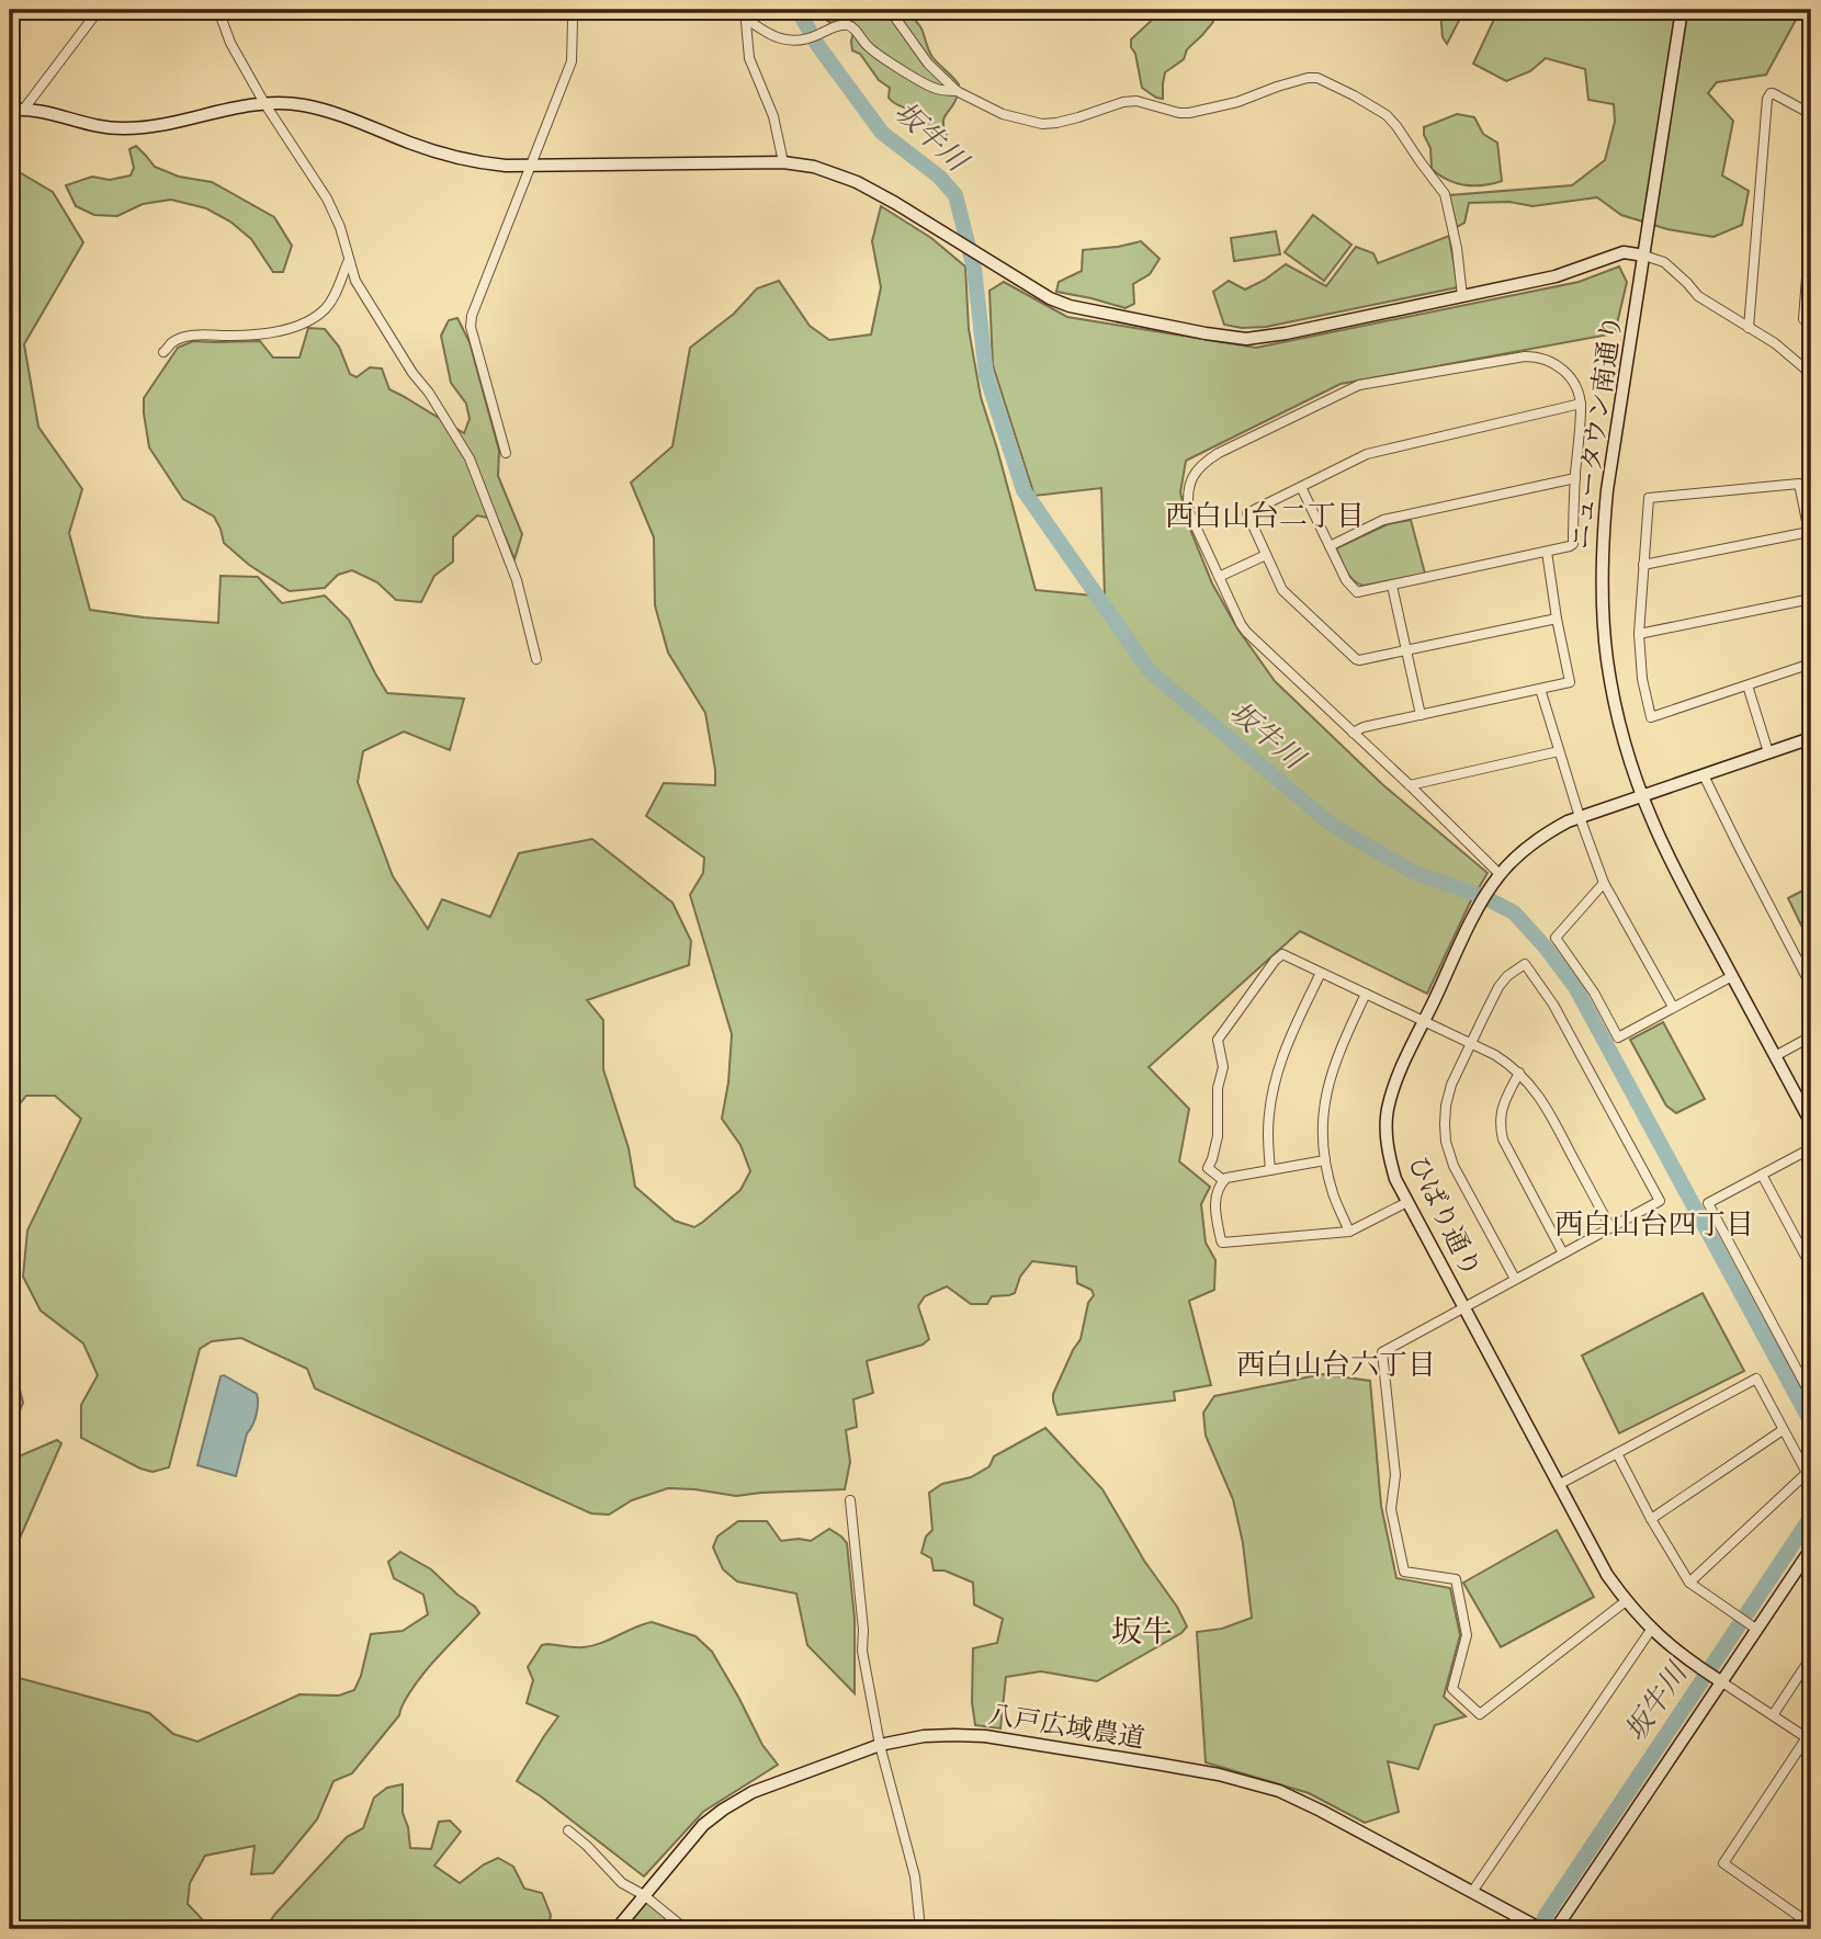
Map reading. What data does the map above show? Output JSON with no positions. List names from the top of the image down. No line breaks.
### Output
{"streets":{"street":["ニュータウン南通り","ひばり通り","八戸広域農道"]},"crossings":[["ニュータウン南通り","ひばり通り"]],"districts":["西白山台二丁目","西白山台四丁目","西白山台六丁目","坂牛"],"water":["坂牛川"]}
